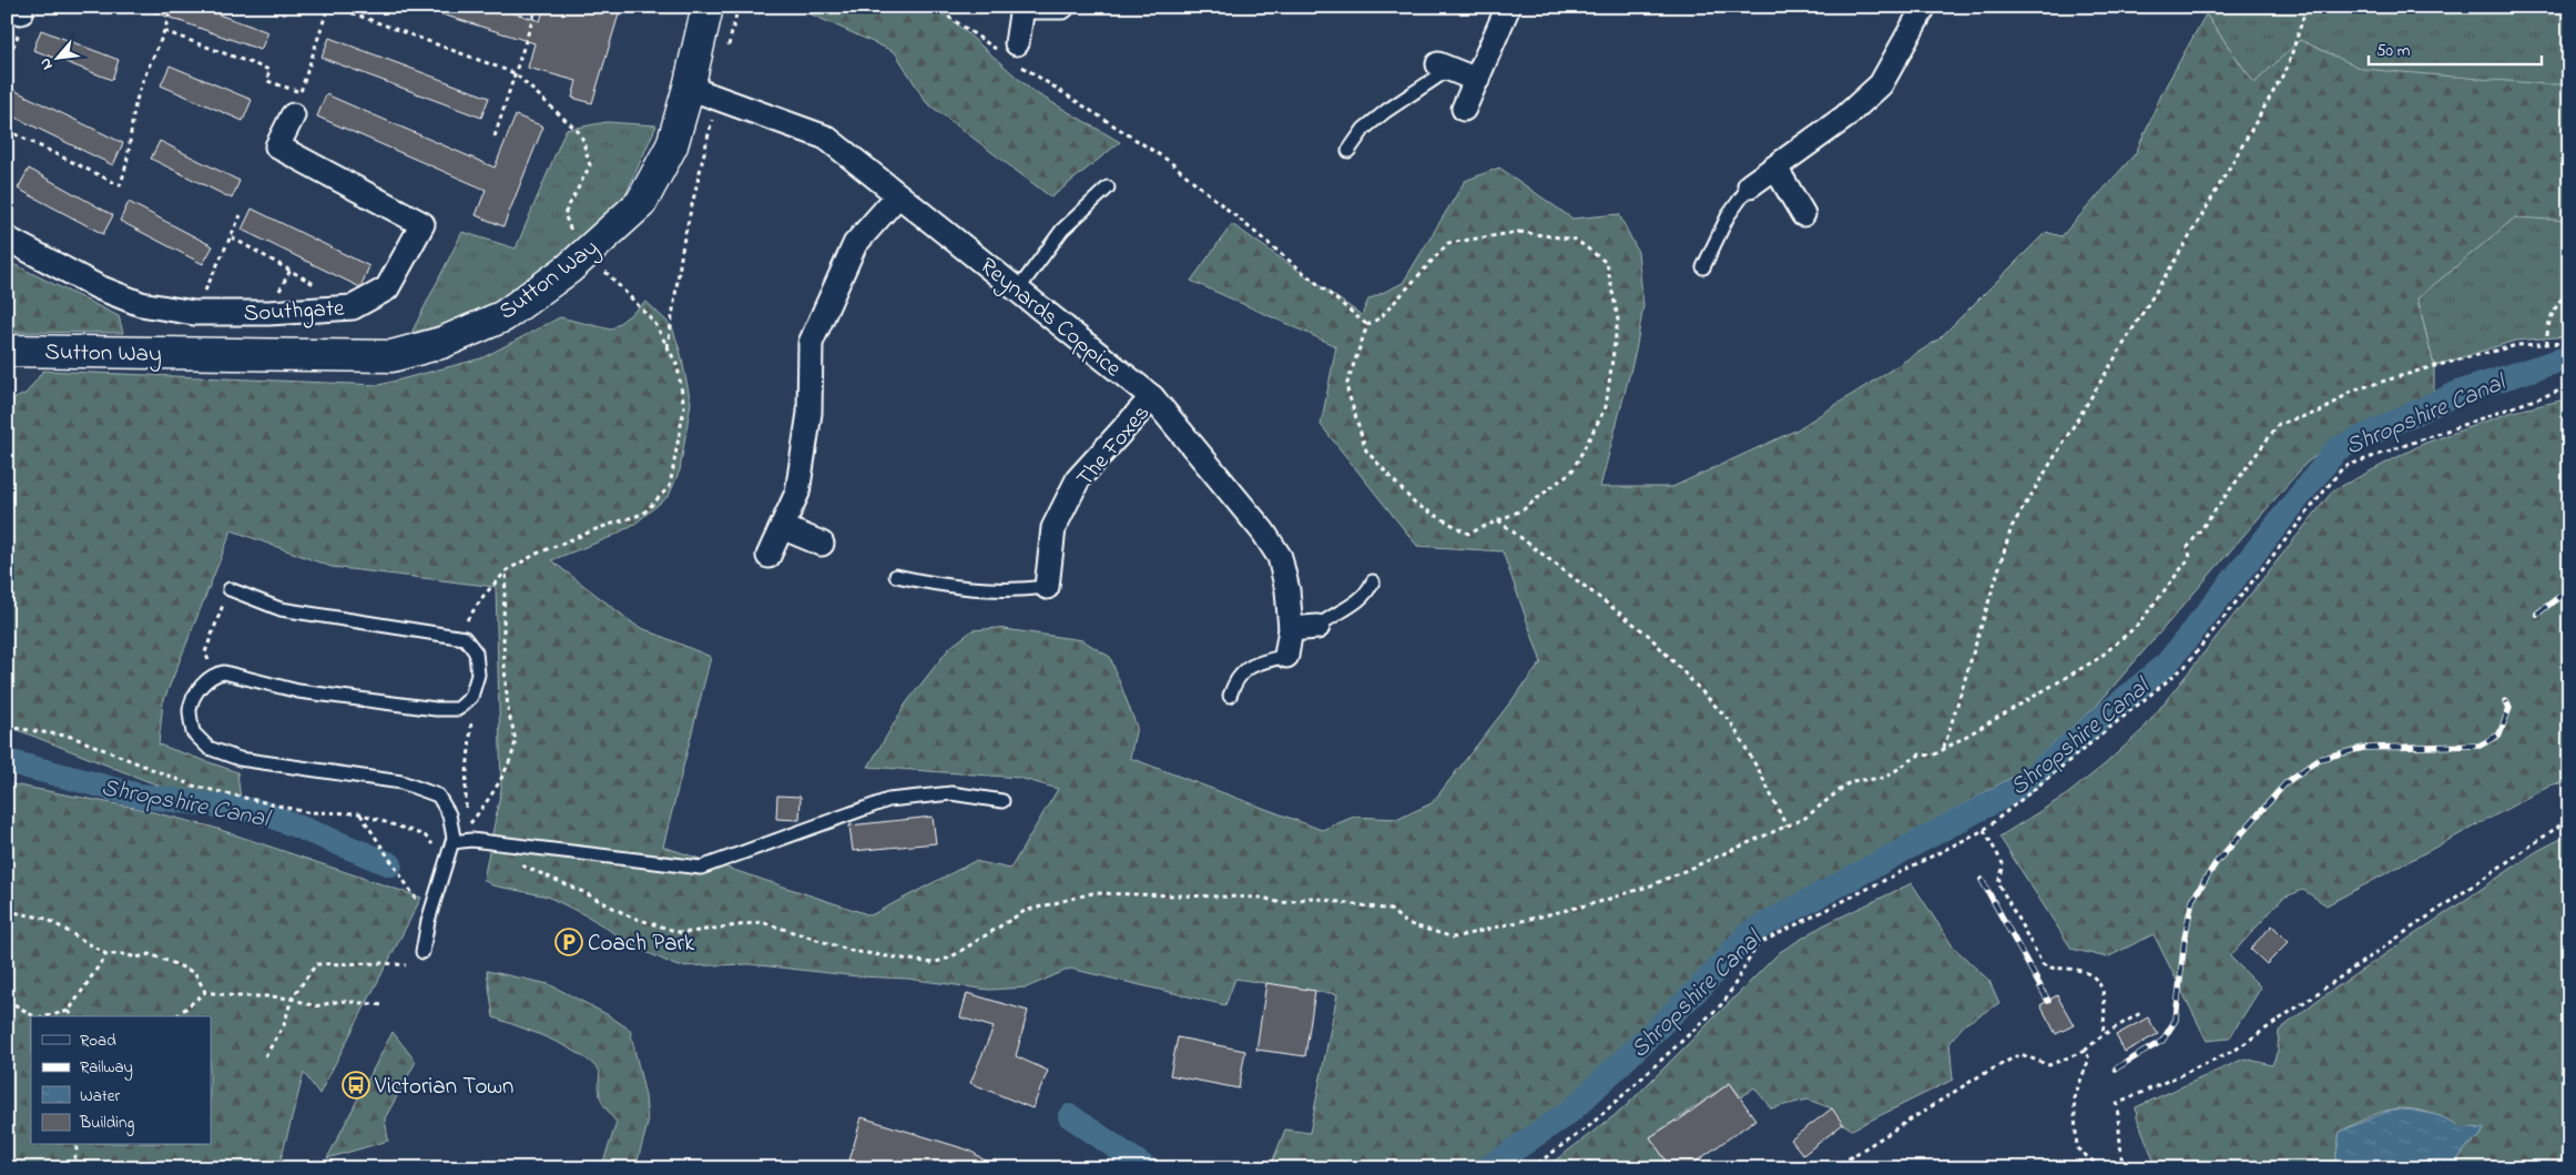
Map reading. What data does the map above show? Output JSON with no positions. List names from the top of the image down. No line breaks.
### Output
{"streets":{"street":["Sutton Way","Southgate","Reynards Coppice","The Foxes"]},"crossings":[["Sutton Way","Reynards Coppice"],["Reynards Coppice","The Foxes"]],"water":["Shropshire Canal"],"places":{"parking":["Coach Park"],"bus stop":["Victorian Town"]},"legend":["Road","Railway","Water","Building"],"scale_bar":"50 m","north":"bottom left"}
